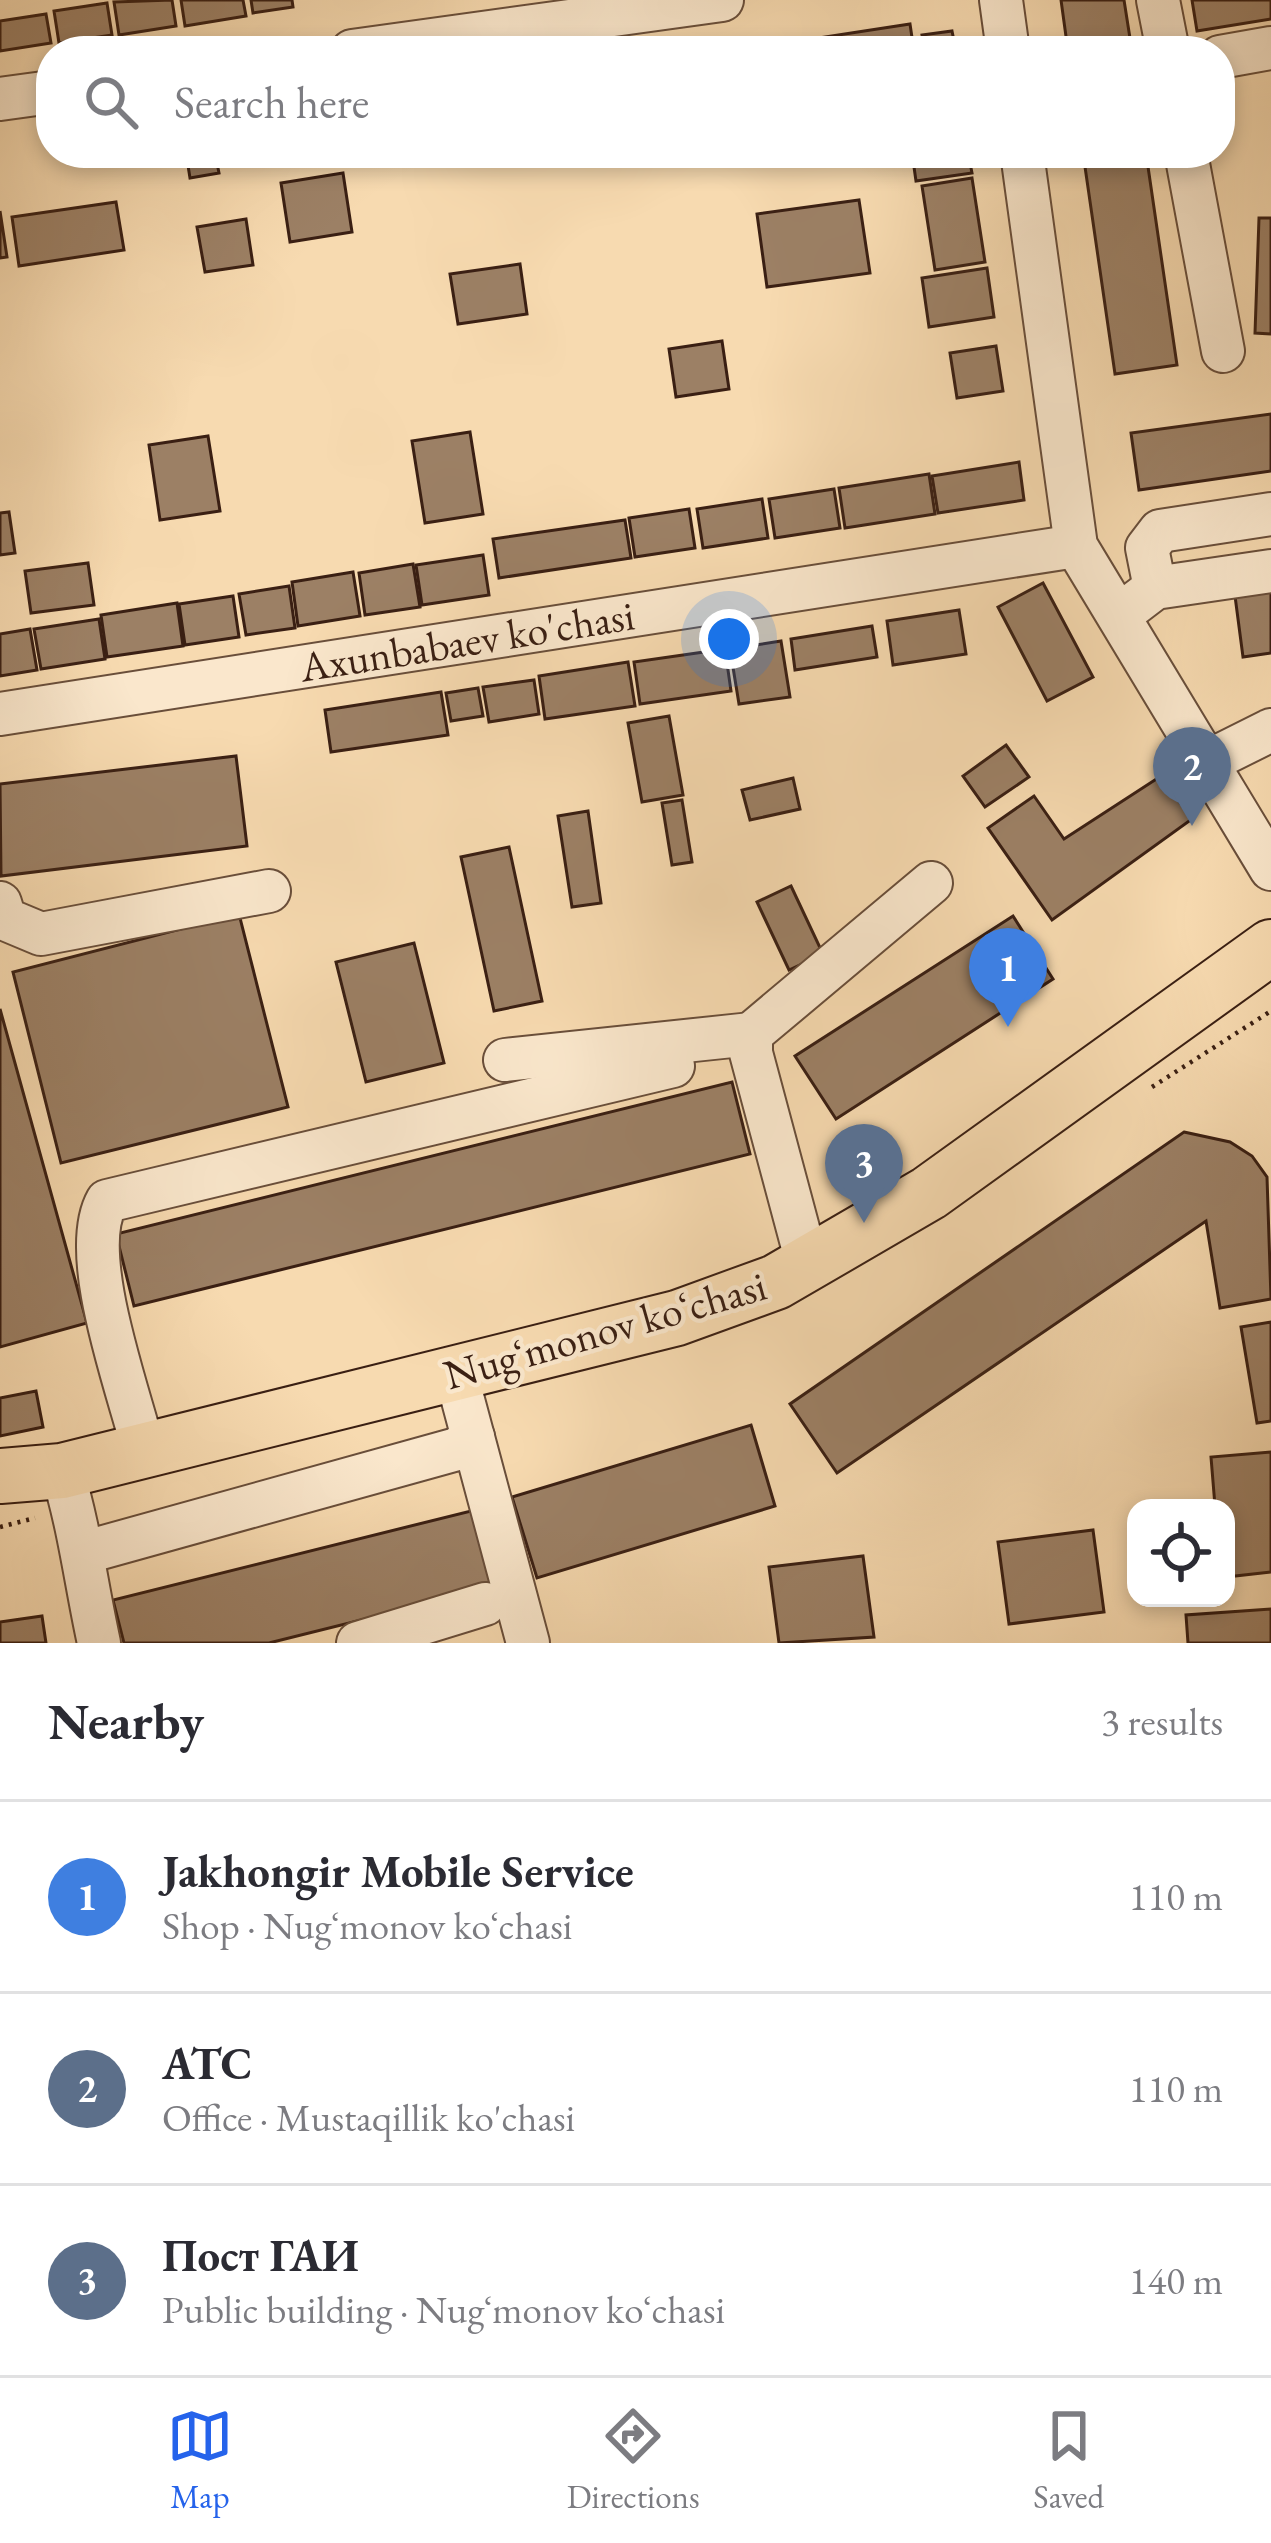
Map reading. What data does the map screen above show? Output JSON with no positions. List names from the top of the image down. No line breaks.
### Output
{"streets":{"main road":["Nugʻmonov koʻchasi"],"street":["Axunbabaev ko'chasi"]},"page":{"search":"Search here","pins":["2","1","3"],"heading":["Nearby","3 results"],"list":[{"mark":"1","name":"Jakhongir Mobile Service","note":"Shop · Nugʻmonov koʻchasi","value":"110 m"},{"mark":"2","name":"АТС","note":"Office · Mustaqillik ko'chasi","value":"110 m"},{"mark":"3","name":"Пост ГАИ","note":"Public building · Nugʻmonov koʻchasi","value":"140 m"}],"nav":["Map","Directions","Saved"]}}
